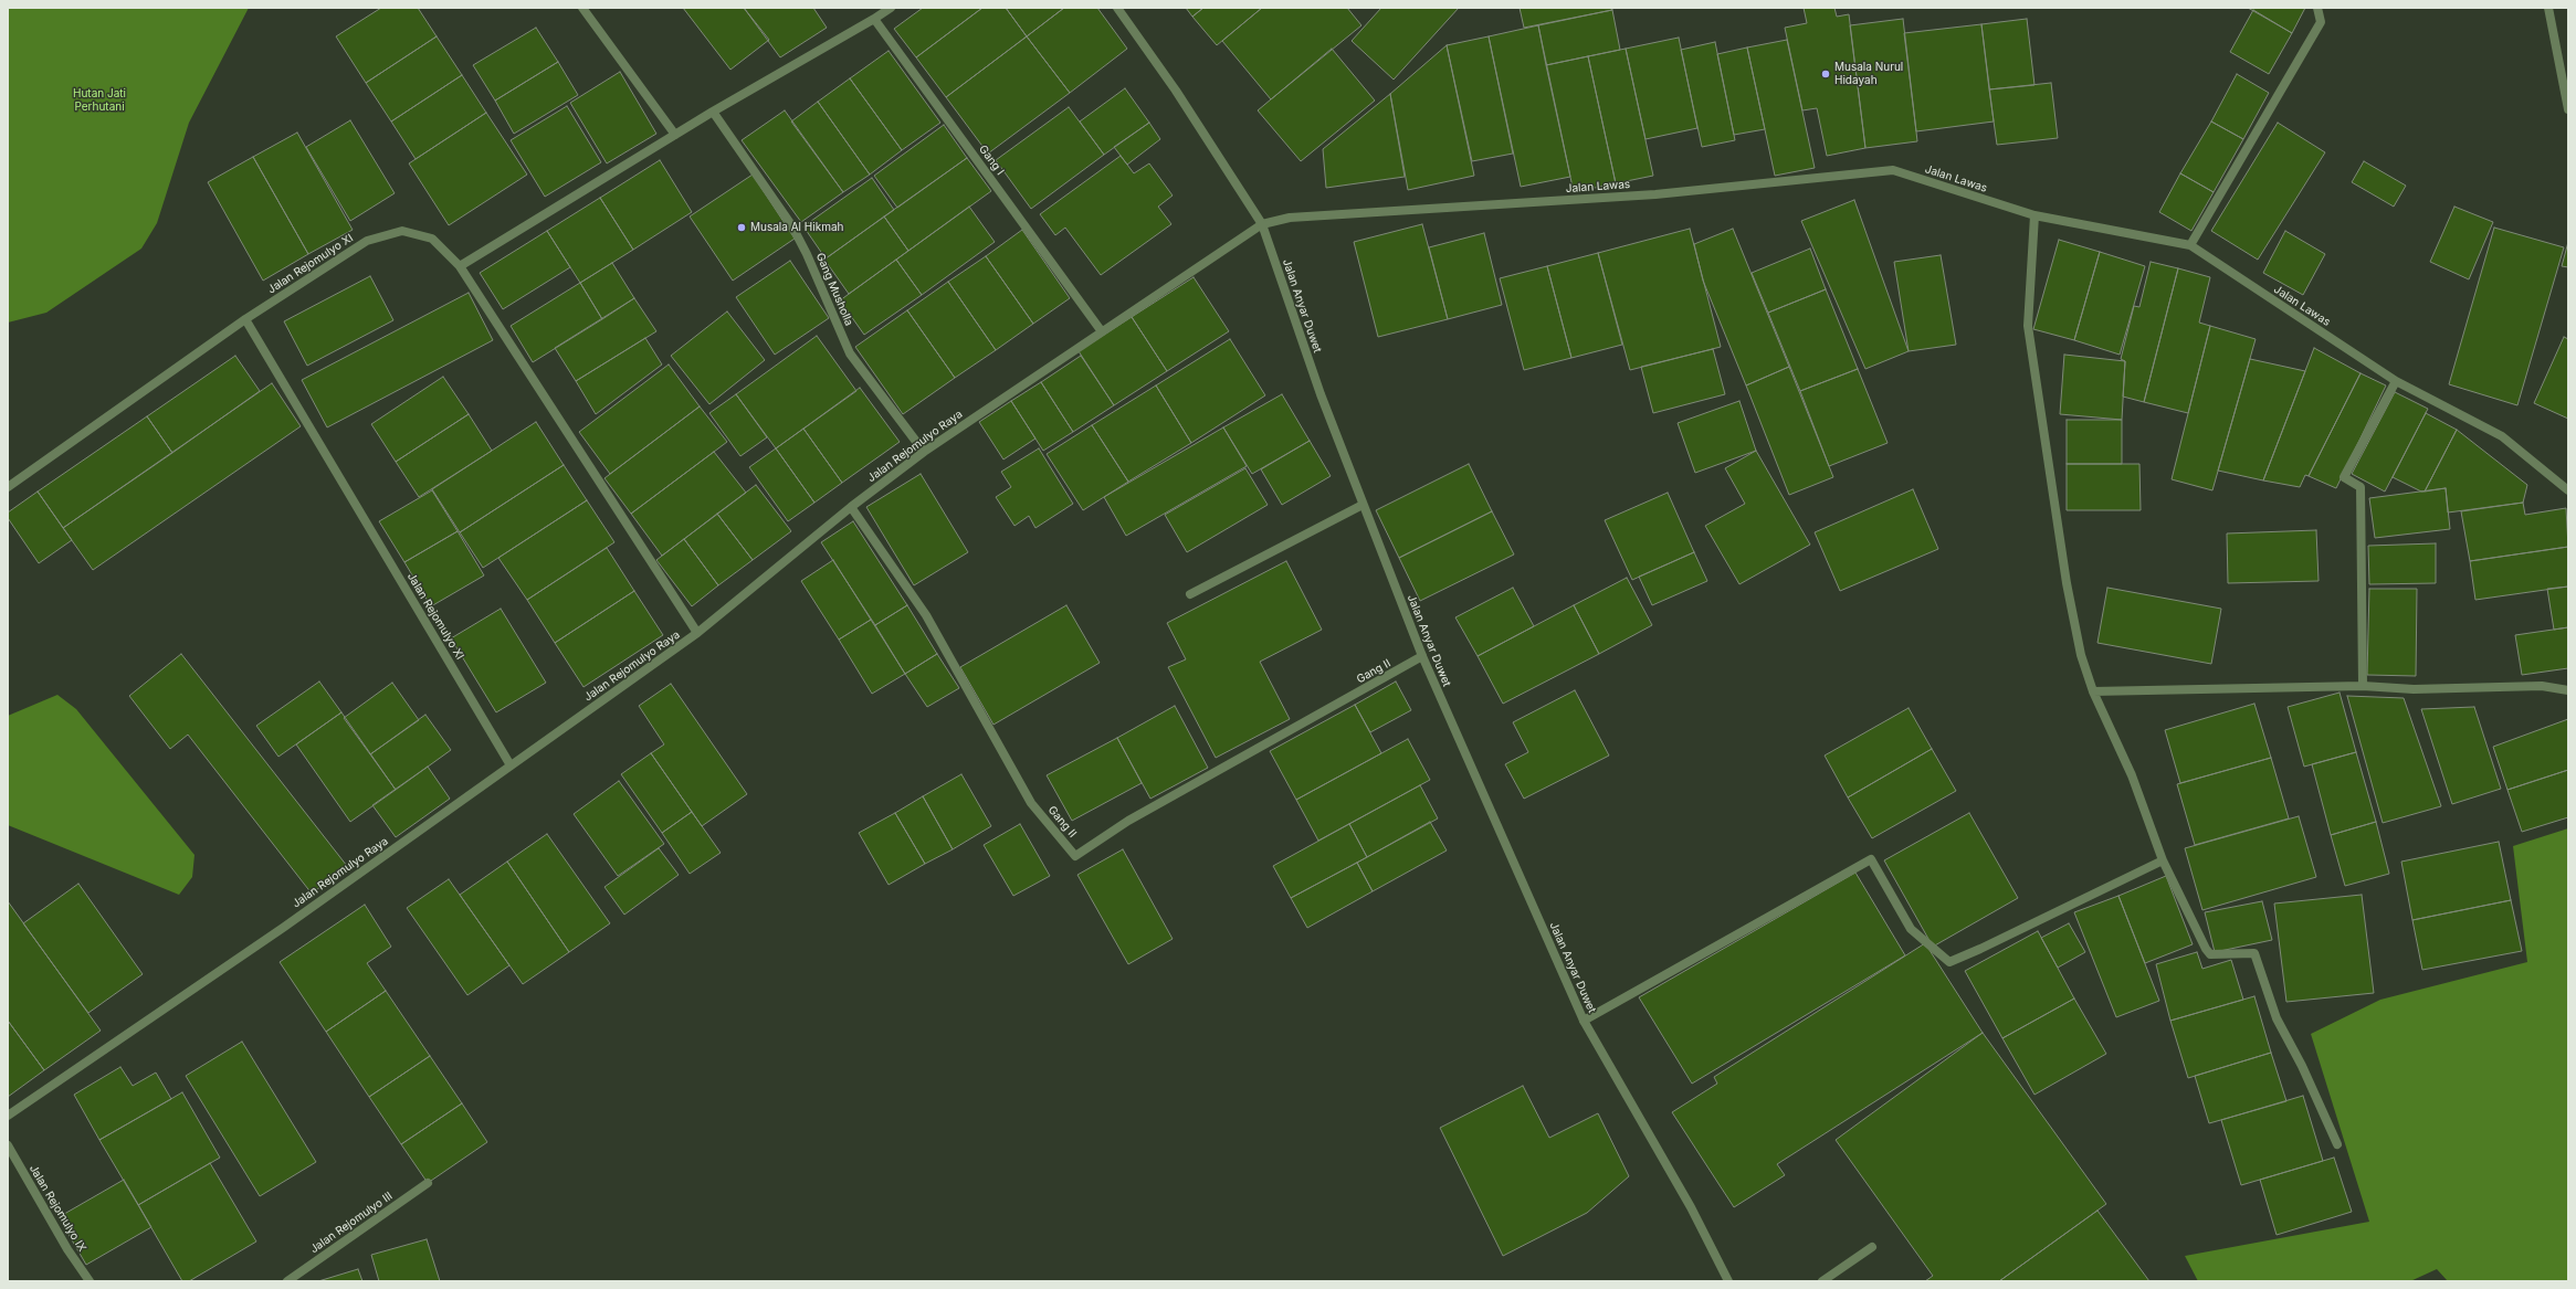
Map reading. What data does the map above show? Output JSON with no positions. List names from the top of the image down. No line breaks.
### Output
{"streets":{"street":["Gang I","Jalan Lawas","Jalan Rejomulyo XI","Gang Musholla","Jalan Anyar Duwet","Jalan Rejomulyo Raya","Gang II","Jalan Rejomulyo IX","Jalan Rejomulyo III"]},"crossings":[["Gang I","Jalan Rejomulyo Raya"],["Jalan Lawas","Jalan Anyar Duwet"],["Jalan Lawas","Jalan Rejomulyo Raya"],["Jalan Rejomulyo XI","Jalan Rejomulyo Raya"],["Gang Musholla","Jalan Rejomulyo Raya"],["Jalan Anyar Duwet","Jalan Rejomulyo Raya"],["Jalan Anyar Duwet","Gang II"],["Jalan Rejomulyo Raya","Gang II"]],"parks":["Hutan Jati Perhutani"],"places":["Musala Nurul Hidayah","Musala Al Hikmah"]}
